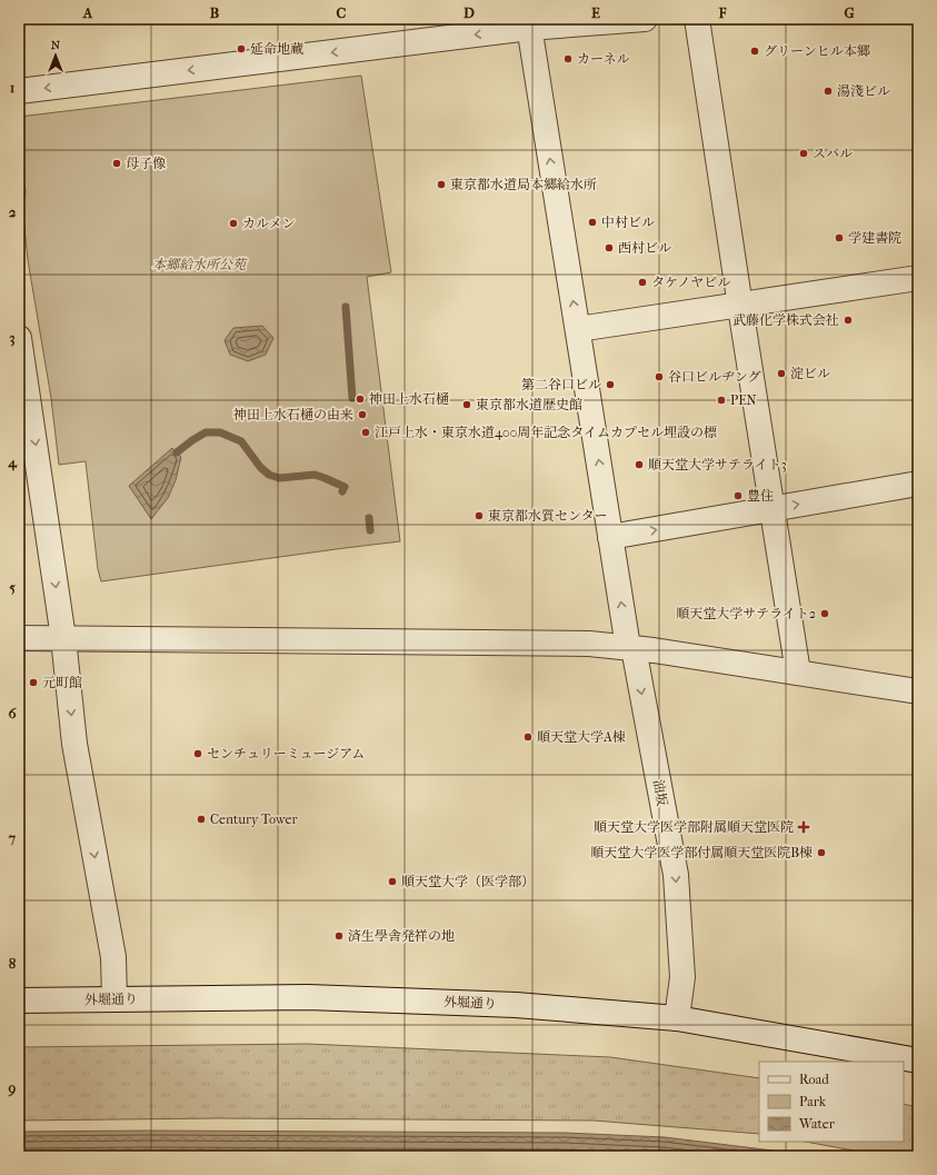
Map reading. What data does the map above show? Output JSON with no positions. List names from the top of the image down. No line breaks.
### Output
{"streets":{"street":["油坂","外堀通り"]},"crossings":[["油坂","外堀通り"]],"parks":["本郷給水所公苑"],"places":{"other":["延命地蔵","グリーンヒル本郷","カーネル","湯淺ビル","スバル","母子像","東京都水道局本郷給水所","中村ビル","カルメン","学建書院","西村ビル","タケノヤビル","武藤化学株式会社","淀ビル","谷口ビルヂング","第二谷口ビル","神田上水石樋","PEN","東京都水道歴史館","神田上水石樋の由来","江戸上水・東京水道400周年記念タイムカプセル埋設の標","順天堂大学サテライト3","豊住","東京都水質センター","順天堂大学サテライト2","元町館","順天堂大学A棟","センチュリーミュージアム","Century Tower","順天堂大学医学部付属順天堂医院B棟","順天堂大学（医学部）","済生學舎発祥の地"],"health":["順天堂大学医学部附属順天堂医院"]},"legend":["Road","Park","Water"],"north":"top","grid":{"columns":["A","B","C","D","E","F","G"],"rows":["1","2","3","4","5","6","7","8","9"]}}
